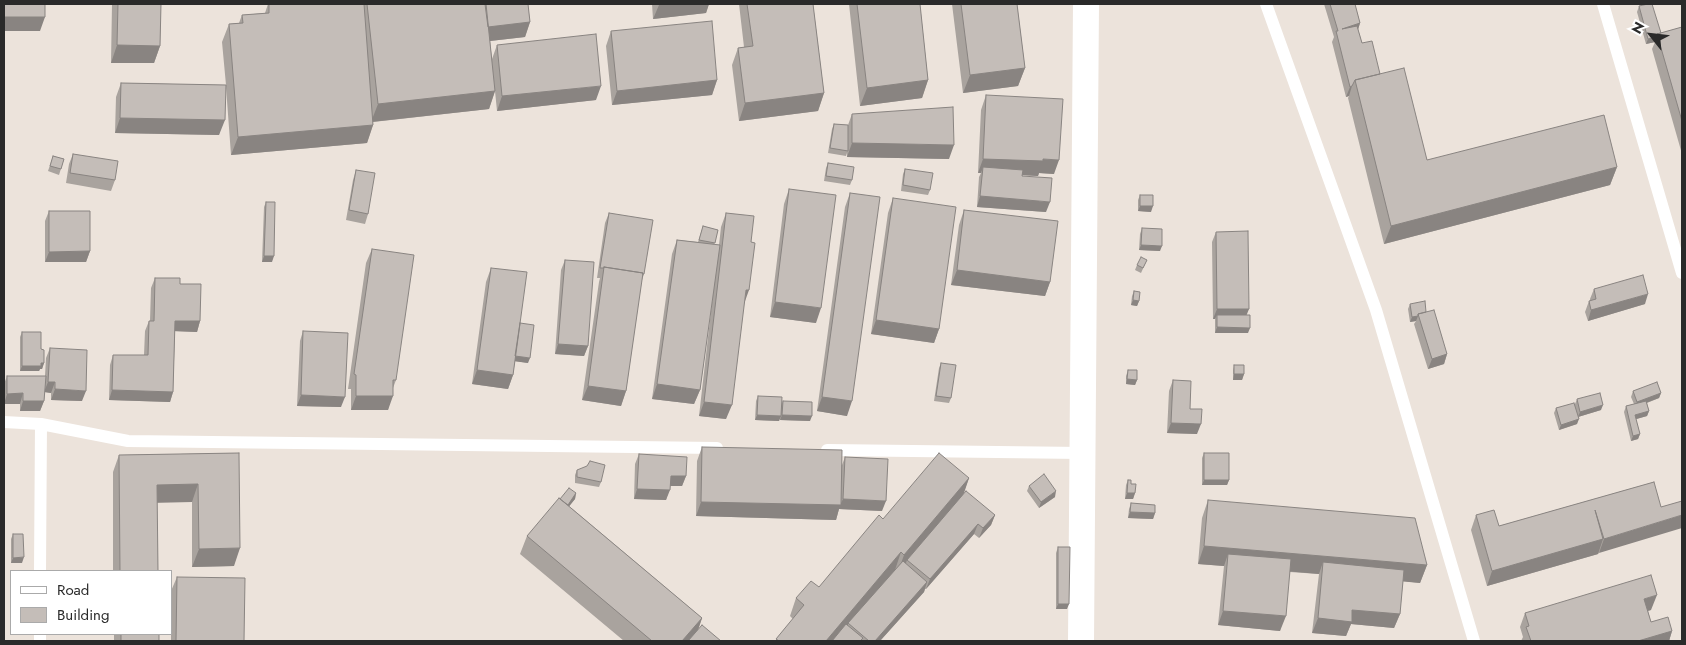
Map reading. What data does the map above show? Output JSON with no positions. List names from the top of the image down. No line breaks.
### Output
{"legend":["Road","Building"],"north":"top left"}
